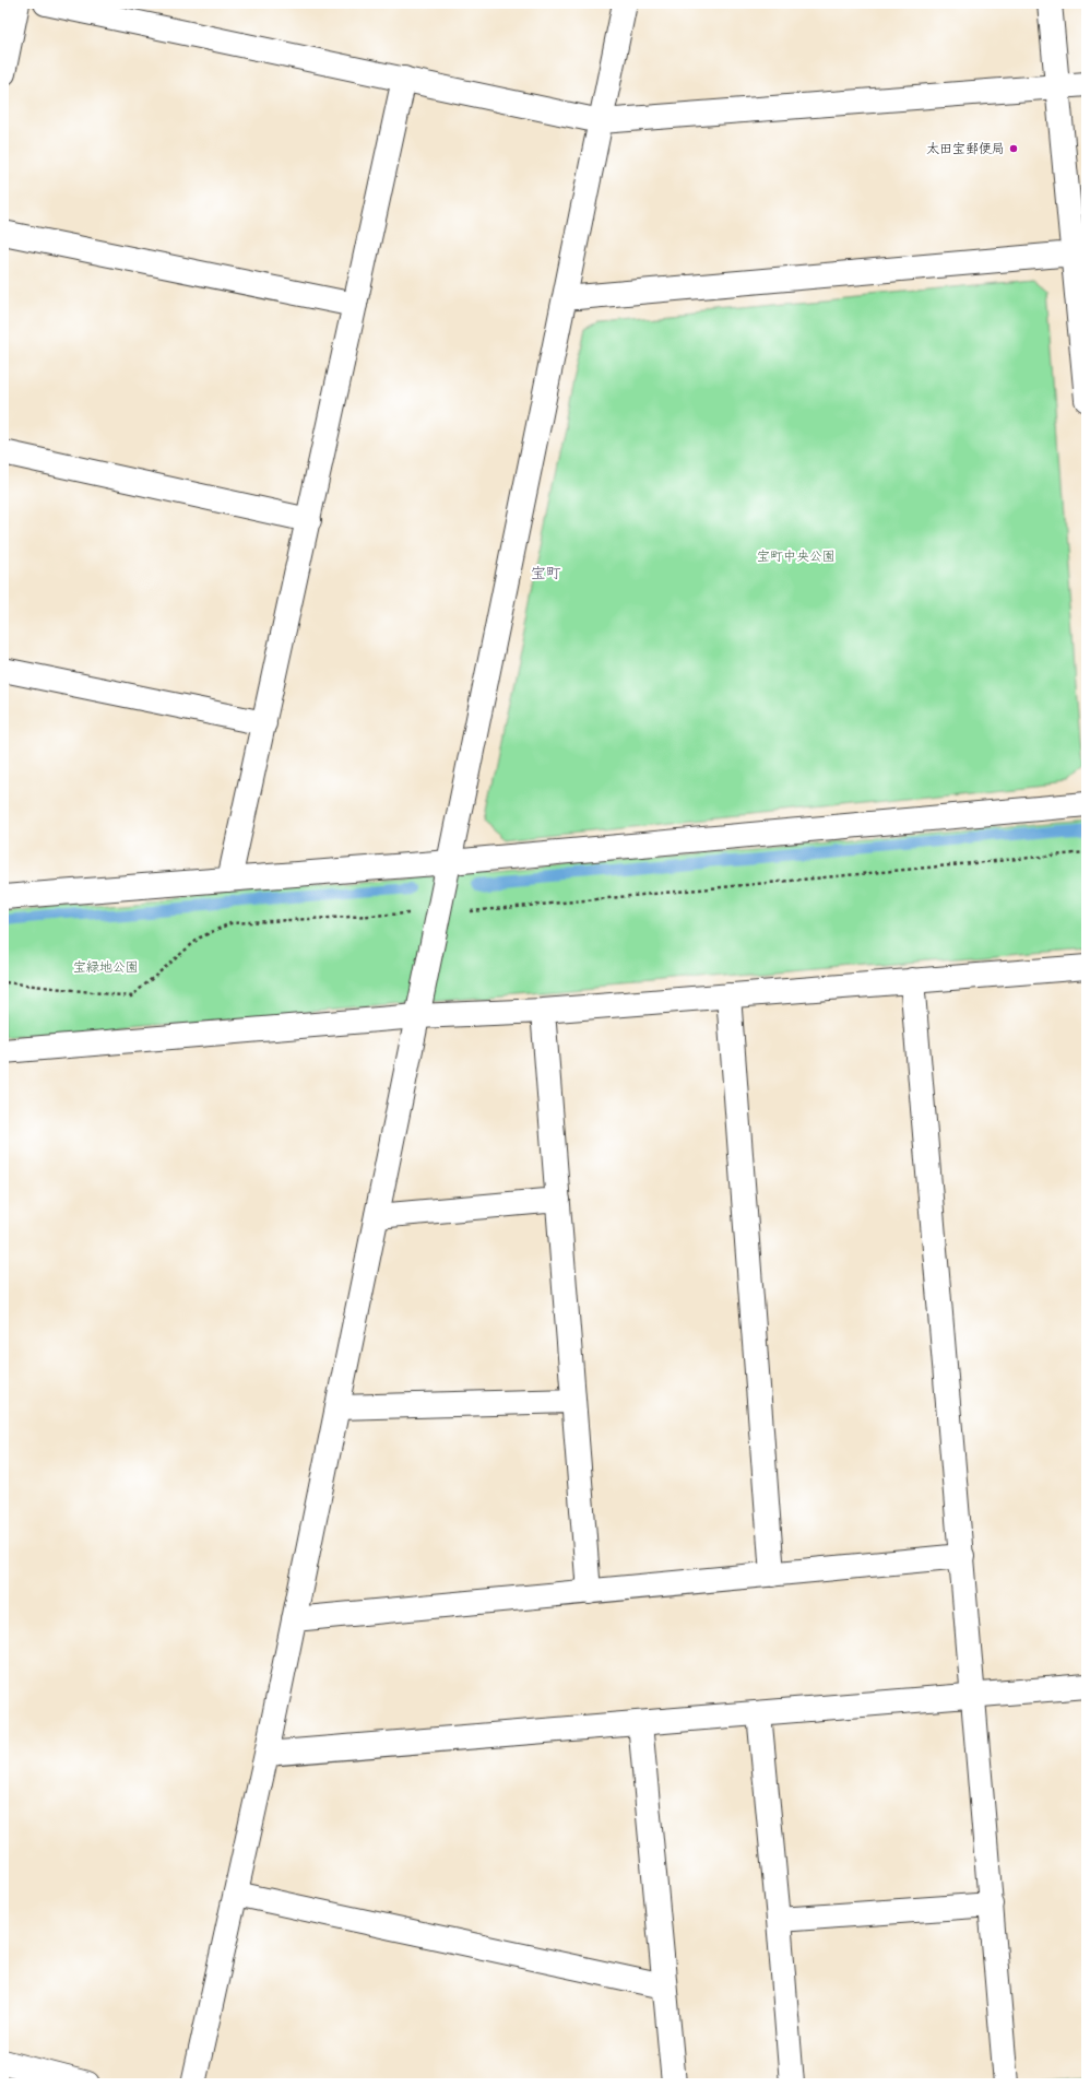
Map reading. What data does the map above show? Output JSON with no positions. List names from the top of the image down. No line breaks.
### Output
{"districts":["宝町"],"parks":["宝町中央公園","宝緑地公園"],"places":["太田宝郵便局"]}
